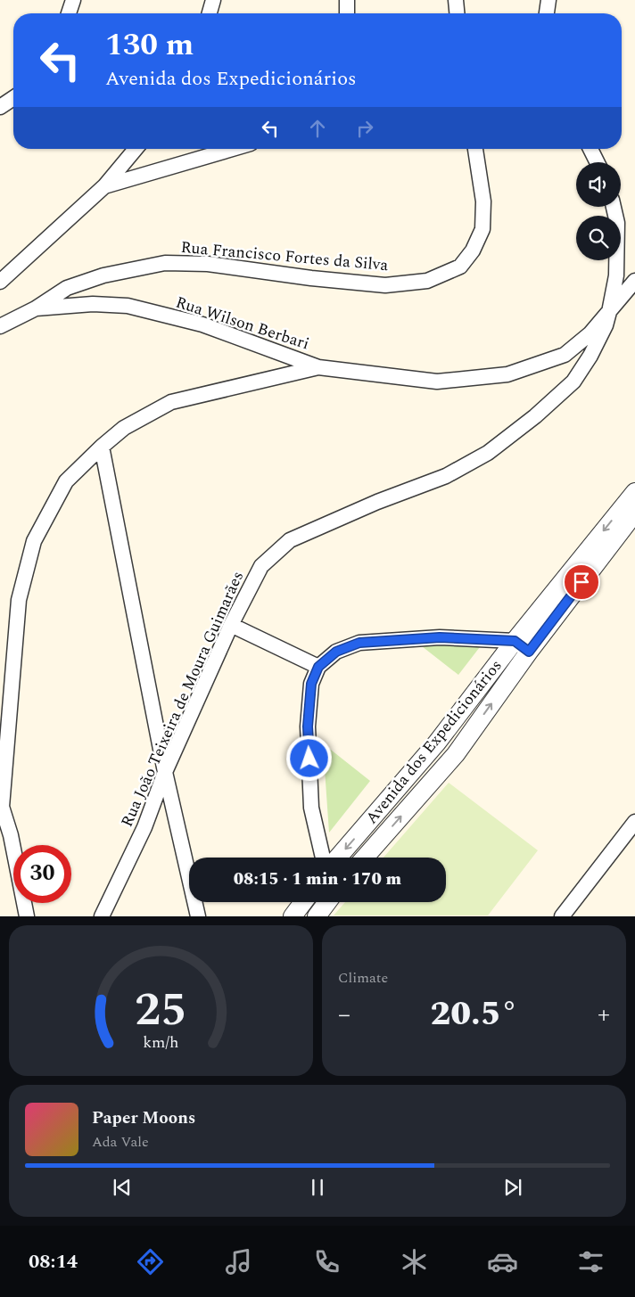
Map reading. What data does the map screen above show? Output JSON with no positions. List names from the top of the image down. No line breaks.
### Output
{"streets":{"street":["Rua Francisco Fortes da Silva","Rua Wilson Berbari","Rua João Teixeira de Moura Guimarães","Avenida dos Expedicionários"]},"crossings":[["Rua Francisco Fortes da Silva","Rua Wilson Berbari"]],"page":{"turn":["130 m","Avenida dos Expedicionários"],"limit":"30","trip":"08:15 · 1 min · 170 m","tile":"Climate","heat":["−","20.5°","+"],"song":["Paper Moons","Ada Vale"],"tabs":"08:14","gauge":["25","km/h"]}}
